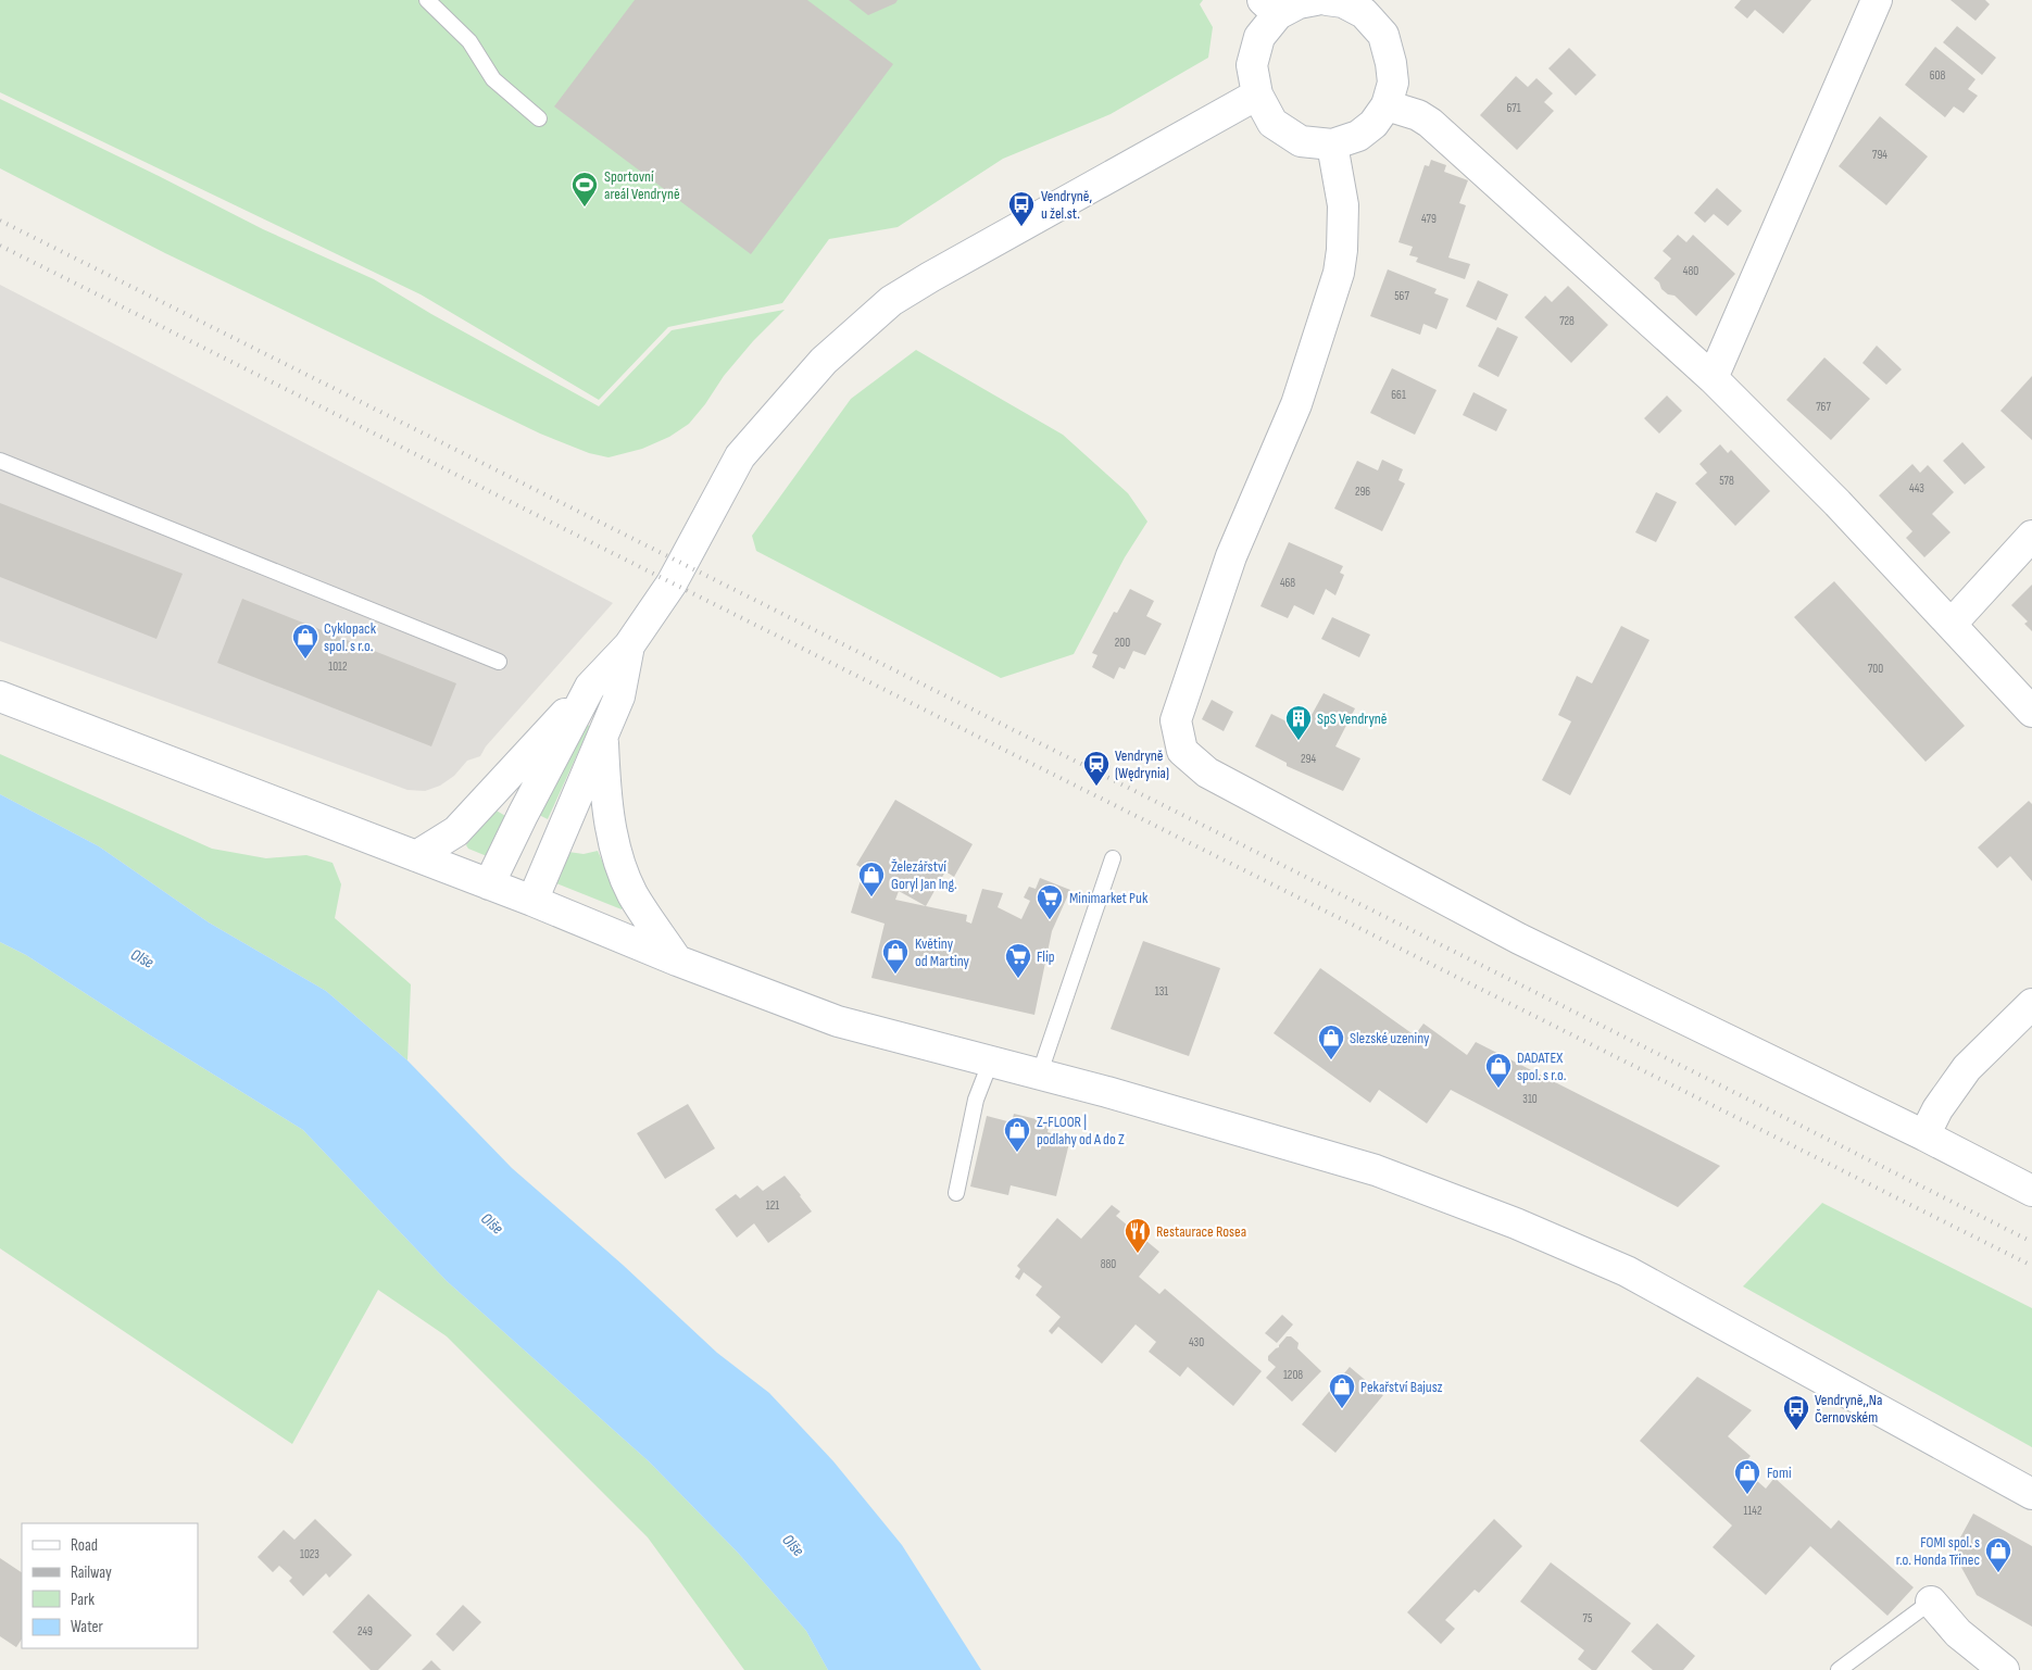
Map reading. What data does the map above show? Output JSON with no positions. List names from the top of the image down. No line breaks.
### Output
{"water":["Olše"],"places":{"sports":["Sportovní areál Vendryně"],"bus stop":["Vendryně, u žel.st.","Vendryně,,Na Černovském"],"shop":["Cyklopack spol. s r.o.","Železářství Goryl Jan Ing.","Květiny od Martiny","Slezské uzeniny","DADATEX spol. s r.o.","Z-FLOOR | podlahy od A do Z","Pekařství Bajusz","Fomi","FOMI spol. s r.o. Honda Třinec"],"building":["SpS Vendryně"],"station":["Vendryně (Wędrynia)"],"supermarket":["Minimarket Puk","Flip"],"restaurant":["Restaurace Rosea"]},"house_numbers":["608","671","794","479","480","567","728","661","767","578","443","296","468","200","1012","700","294","131","310","121","880","430","1208","1142","1023","75","249"],"legend":["Road","Railway","Park","Water"]}
